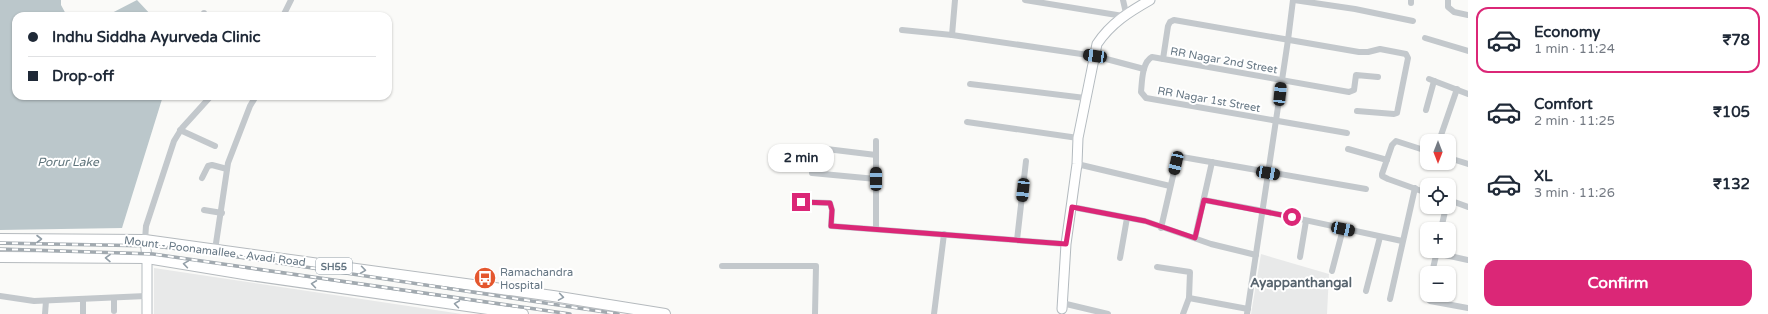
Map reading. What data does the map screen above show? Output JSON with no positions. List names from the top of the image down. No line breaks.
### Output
{"streets":{"main road":["Mount - Poonamallee - Avadi Road","SH55"],"street":["RR Nagar 2nd Street","RR Nagar 1st Street"]},"districts":["Ayappanthangal"],"water":["Porur Lake"],"places":{"bus stop":["Ramachandra Hospital"]},"north":"bottom","page":{"list":[{"name":"Economy","note":"1 min · 11:24","value":"₹78"},{"name":"Comfort","note":"2 min · 11:25","value":"₹105"},{"name":"XL","note":"3 min · 11:26","value":"₹132"}],"banner":["Indhu Siddha Ayurveda Clinic","Drop-off"],"map_buttons":["+","−"],"bubble":"2 min","buttons":"Confirm"}}
